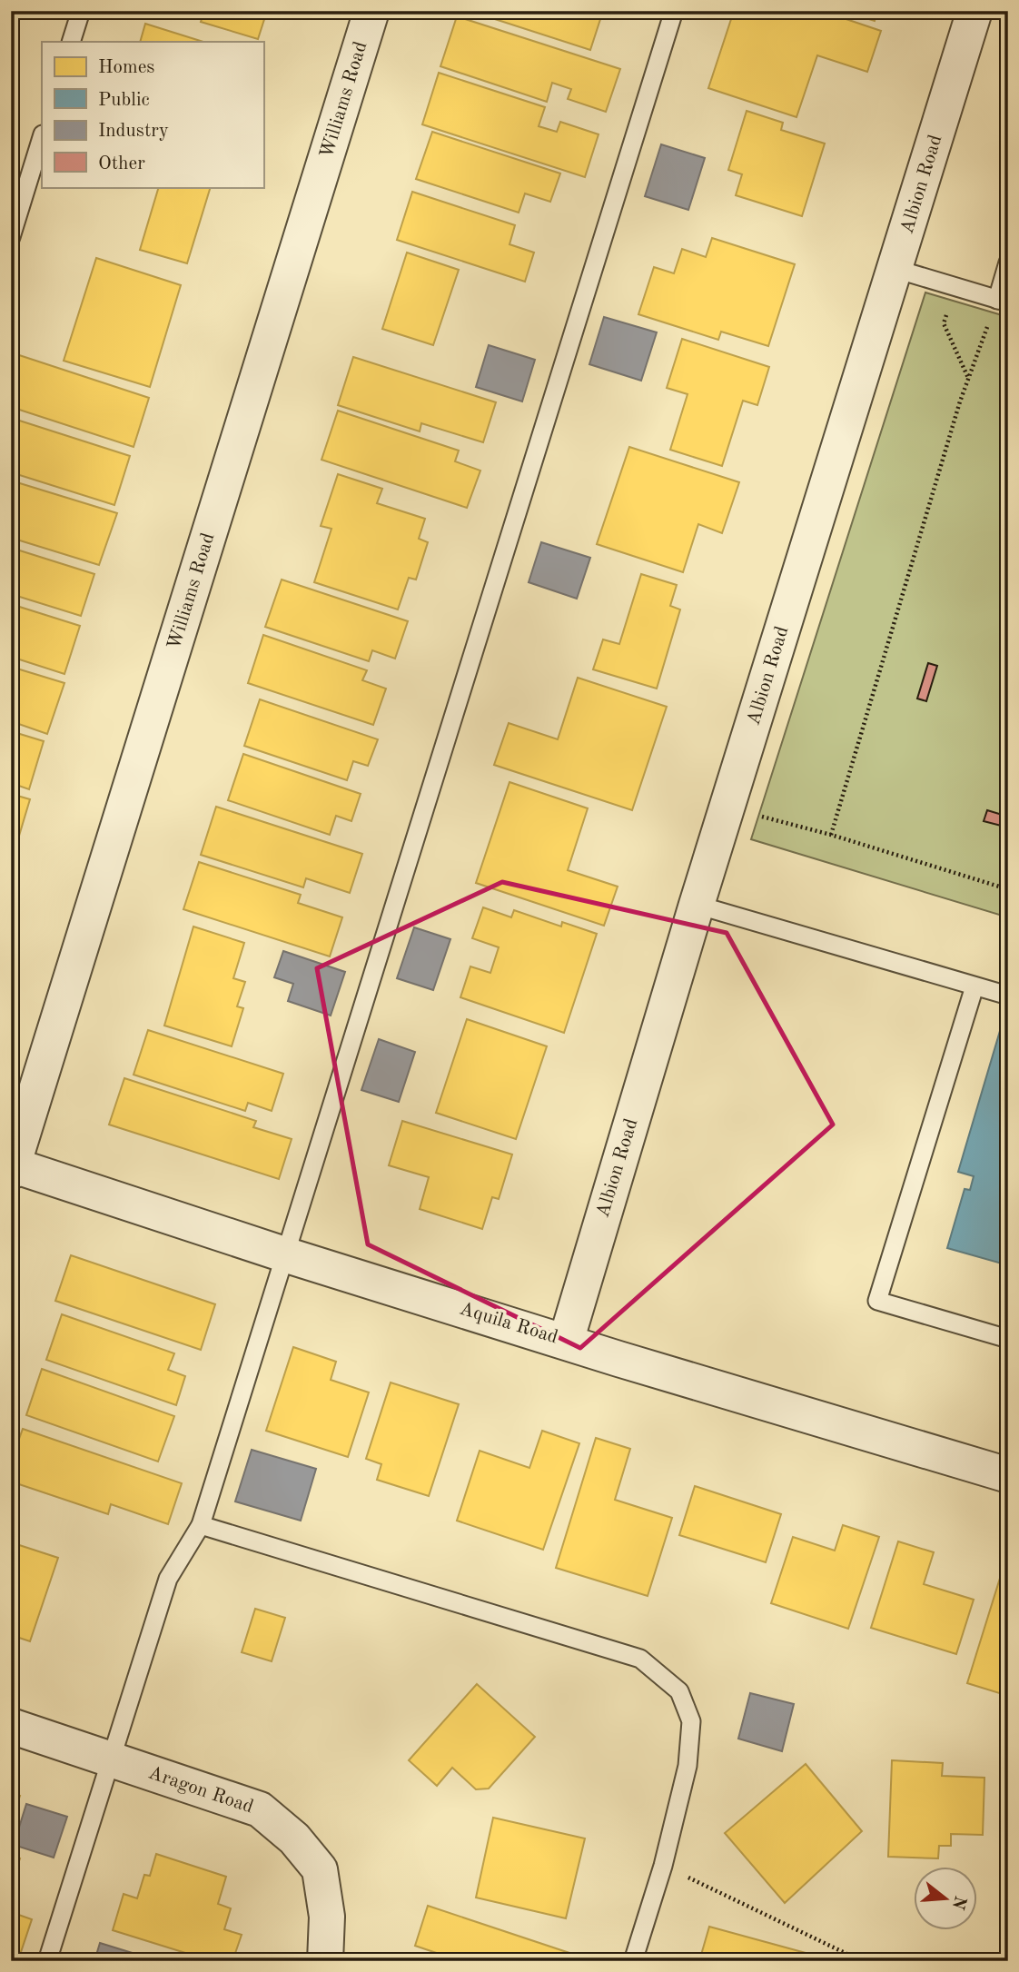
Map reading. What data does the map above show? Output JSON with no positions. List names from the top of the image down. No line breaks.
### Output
{"streets":{"street":["Williams Road","Albion Road","Aquila Road","Aragon Road"]},"crossings":[["Williams Road","Aquila Road"],["Albion Road","Aquila Road"]],"legend":["Homes","Public","Industry","Other"],"north":"right"}
